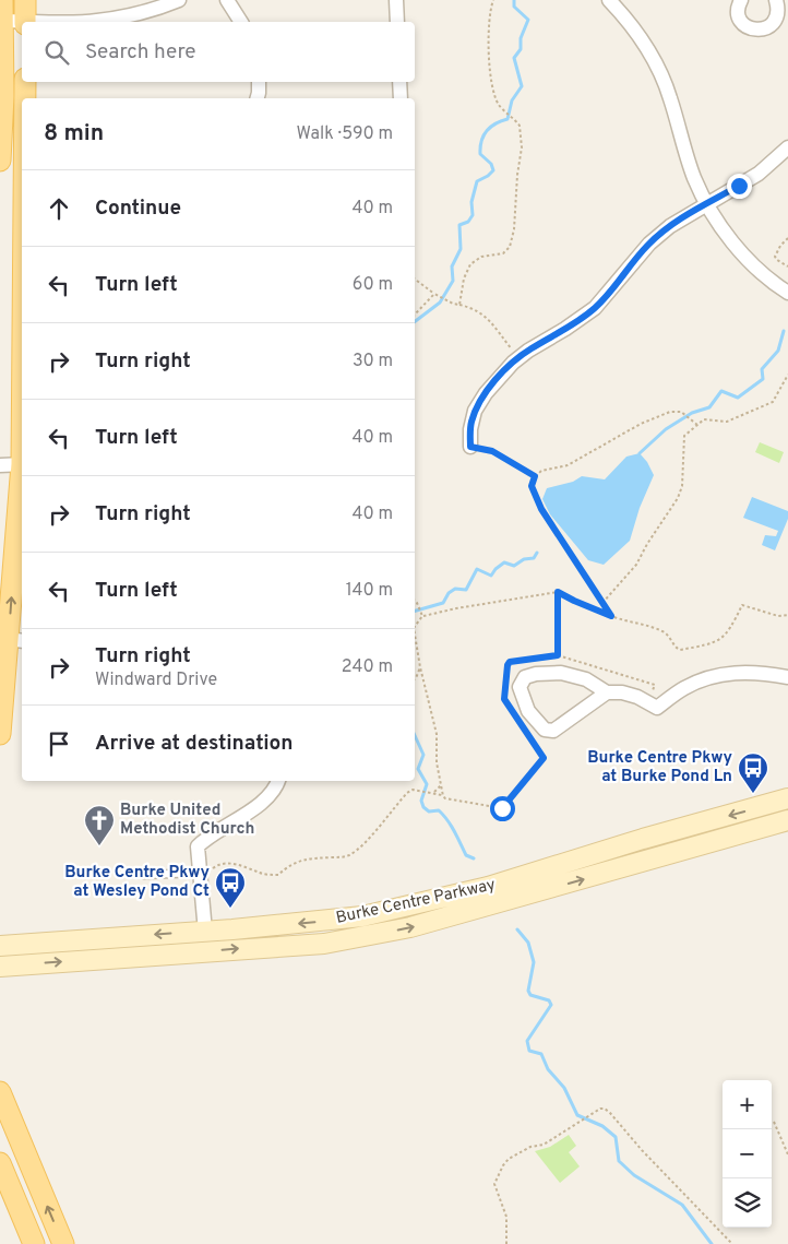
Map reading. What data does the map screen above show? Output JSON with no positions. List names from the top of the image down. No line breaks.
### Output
{"streets":{"main road":["Burke Centre Parkway"]},"places":{"bus stop":["Burke Centre Pkwy at Burke Pond Ln","Burke Centre Pkwy at Wesley Pond Ct"],"church":["Burke United Methodist Church"]},"page":{"search":"Search here","heading":["8 min","Walk · 590 m"],"list":[["Continue","40 m"],["Turn left","60 m"],["Turn right","30 m"],["Turn left","40 m"],["Turn right","40 m"],["Turn left","140 m"],["Turn right","Windward Drive","240 m"],"Arrive at destination"],"map_buttons":["+","−"]}}
